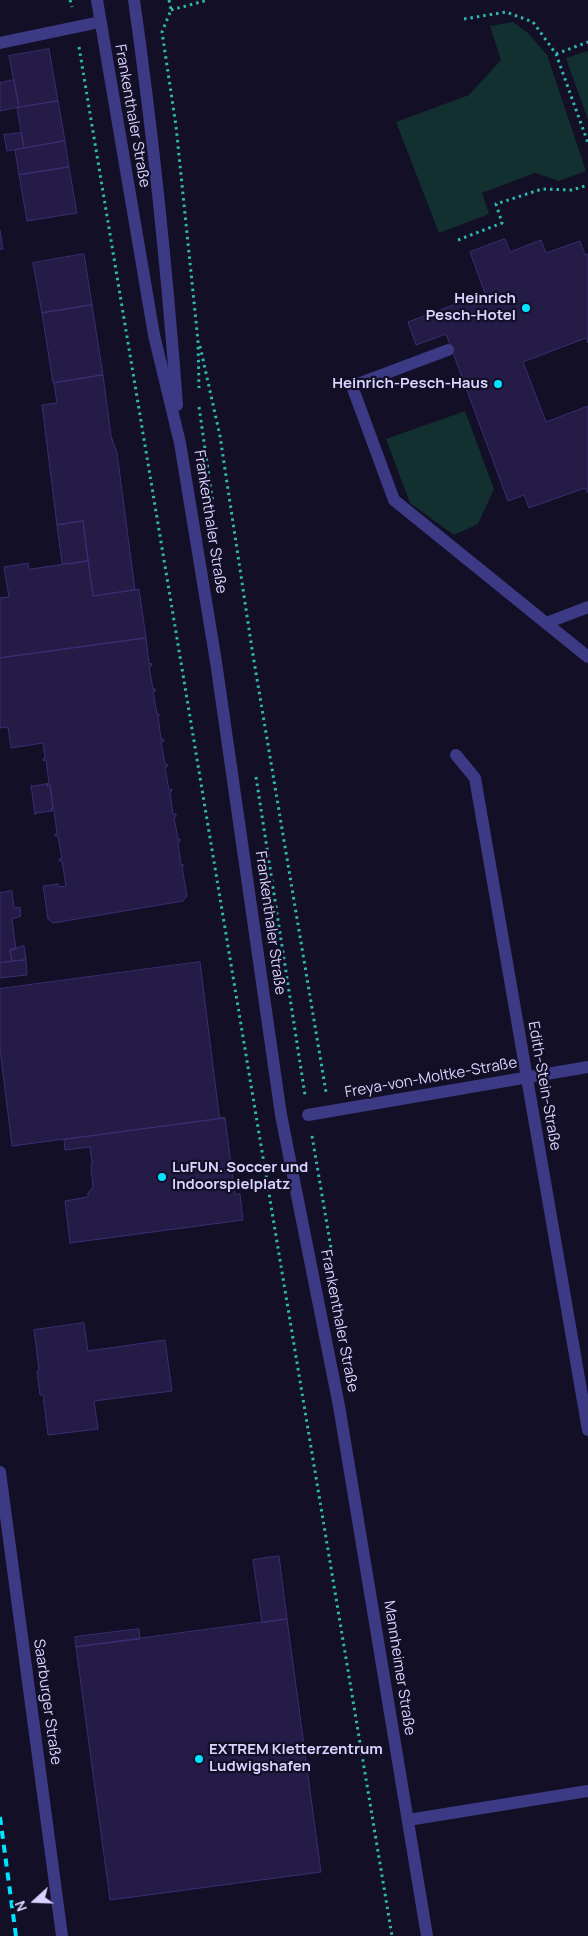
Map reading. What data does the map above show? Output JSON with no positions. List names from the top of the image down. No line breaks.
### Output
{"streets":{"street":["Frankenthaler Straße","Freya-von-Moltke-Straße","Edith-Stein-Straße","Mannheimer Straße","Saarburger Straße"]},"crossings":[["Frankenthaler Straße","Mannheimer Straße"],["Freya-von-Moltke-Straße","Edith-Stein-Straße"]],"places":["Heinrich Pesch-Hotel","Heinrich-Pesch-Haus","LuFUN. Soccer und Indoorspielplatz","EXTREM Kletterzentrum Ludwigshafen"],"north":"left"}
